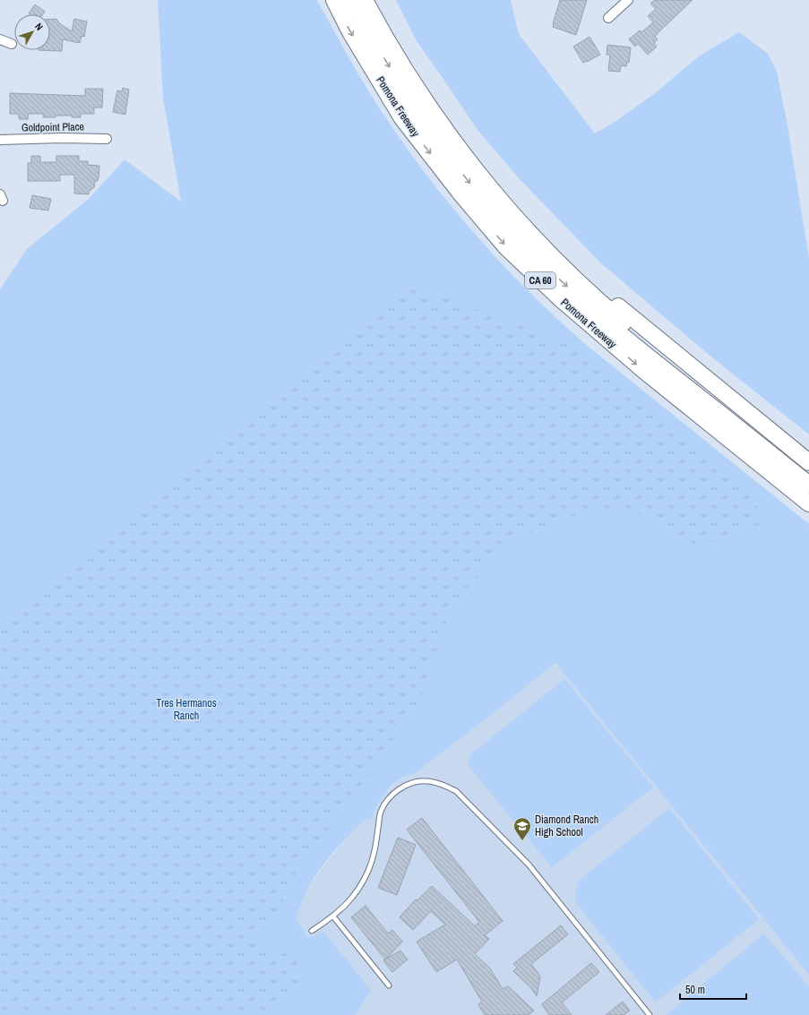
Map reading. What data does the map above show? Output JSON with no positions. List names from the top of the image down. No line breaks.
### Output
{"streets":{"highway":["Pomona Freeway","CA 60"],"street":["Goldpoint Place"]},"parks":["Tres Hermanos Ranch"],"places":{"school or university":["Diamond Ranch High School"]},"scale_bar":"50 m","north":"top right"}
